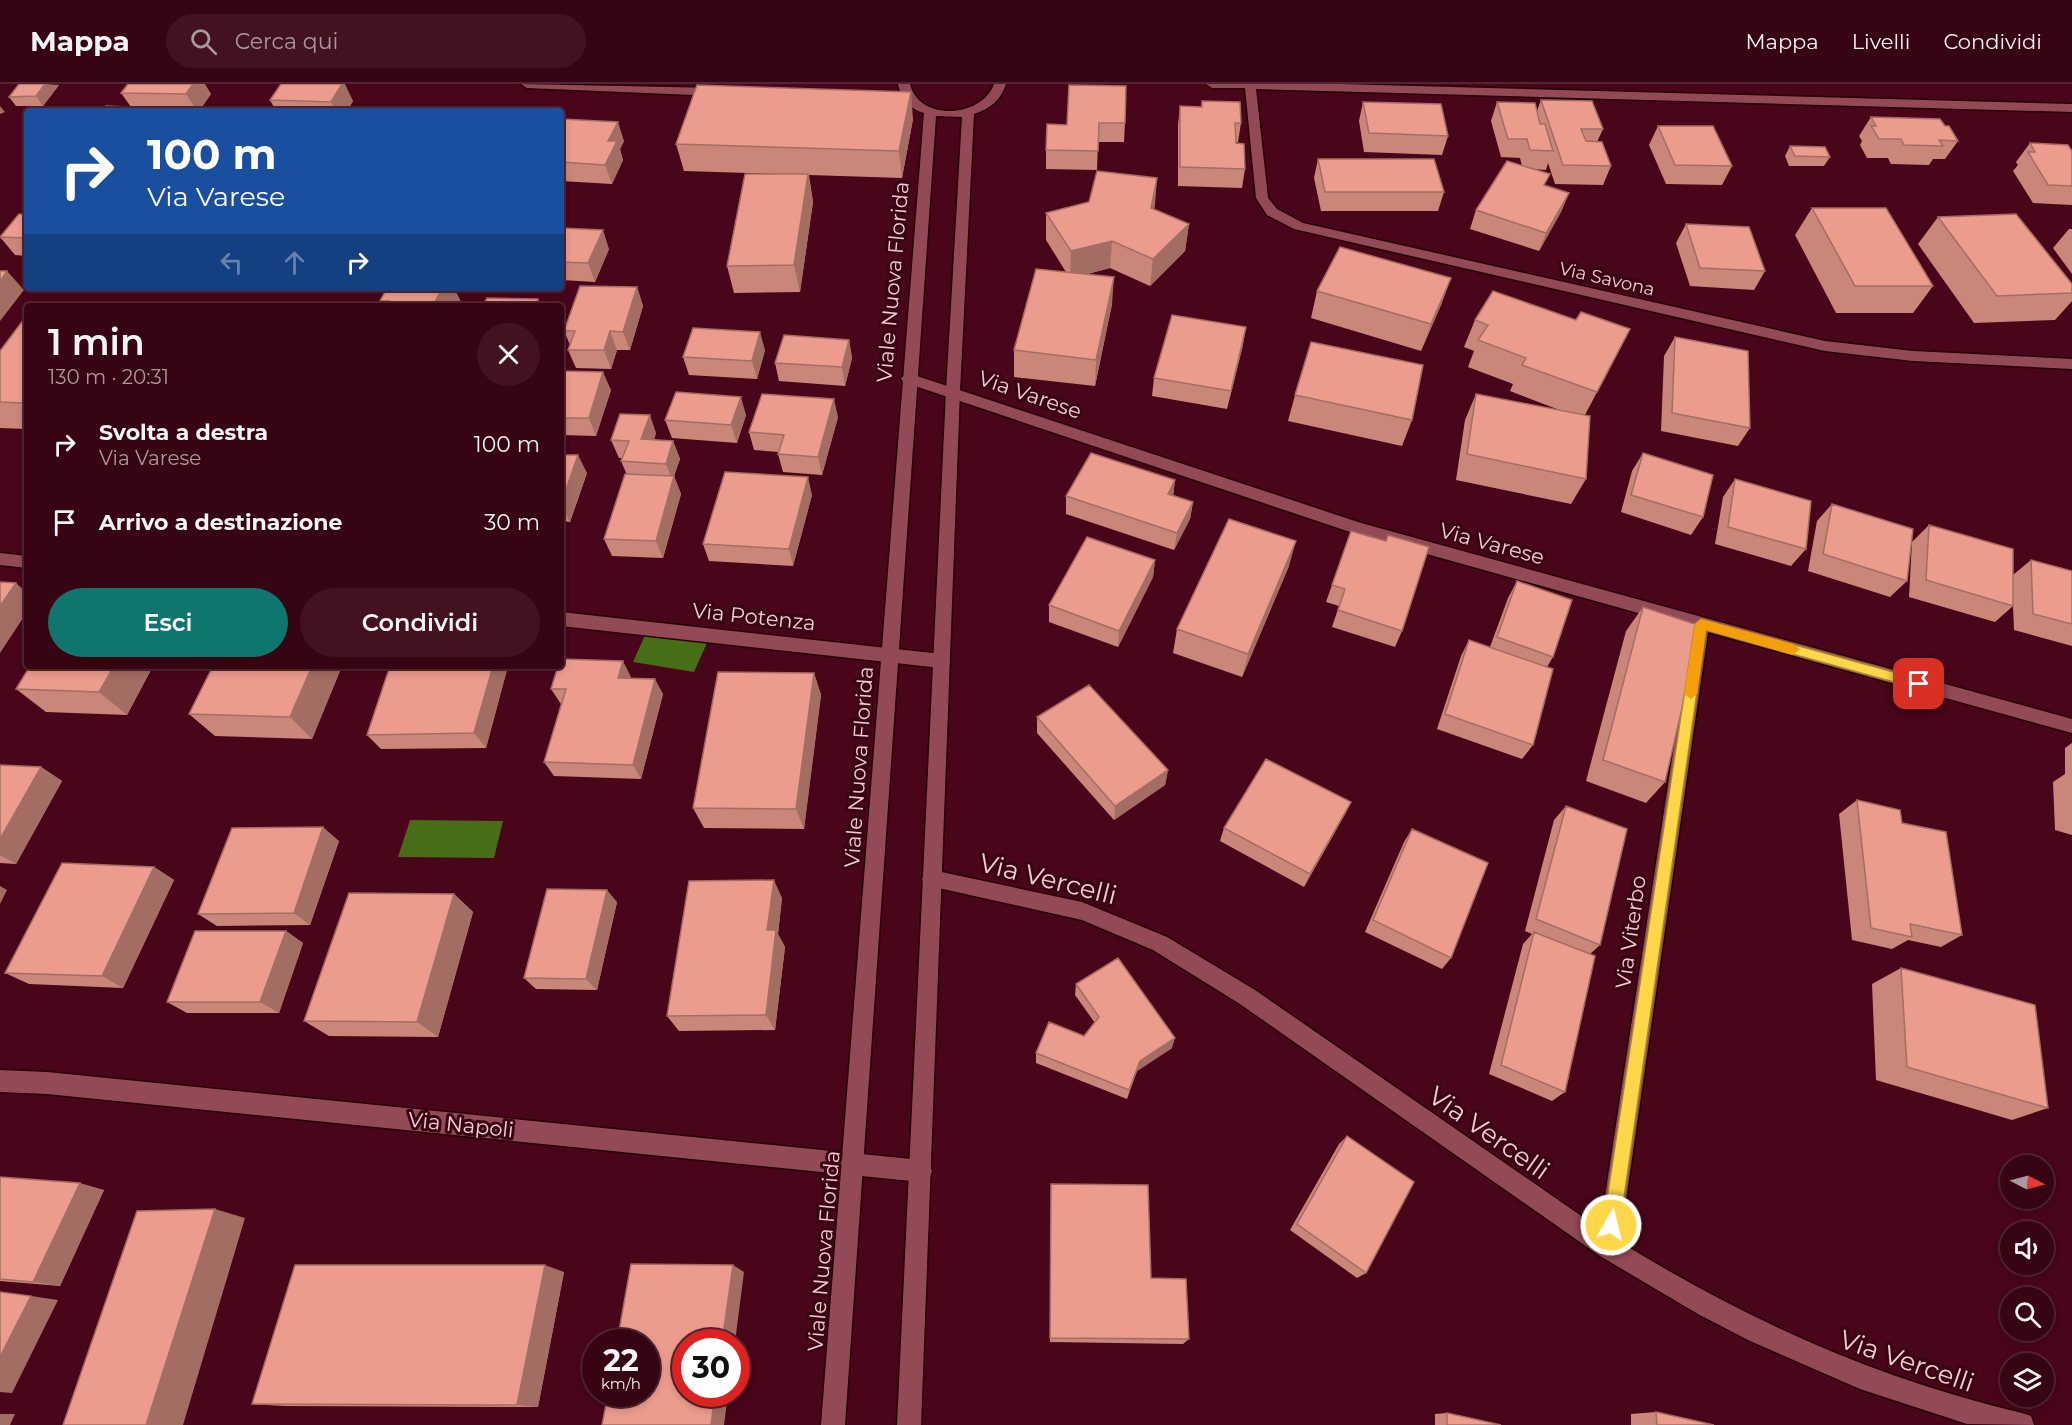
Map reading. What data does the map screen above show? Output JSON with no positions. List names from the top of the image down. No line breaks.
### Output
{"streets":{"street":["Via Savona","Viale Nuova Florida","Via Varese","Via Potenza","Via Vercelli","Via Viterbo","Via Napoli"]},"crossings":[["Viale Nuova Florida","Via Varese"],["Viale Nuova Florida","Via Potenza"],["Viale Nuova Florida","Via Napoli"],["Via Varese","Via Viterbo"],["Via Vercelli","Via Viterbo"]],"north":"right","page":{"header":"Mappa","search":"Cerca qui","nav":["Mappa","Livelli","Condividi"],"turn":["100 m","Via Varese"],"heading":["1 min","130 m · 20:31"],"list":[{"name":"Svolta a destra","note":"Via Varese","value":"100 m"},{"name":"Arrivo a destinazione","value":"30 m"}],"buttons":["Esci","Condividi"],"speed":"22 km/h","limit":"30"}}
